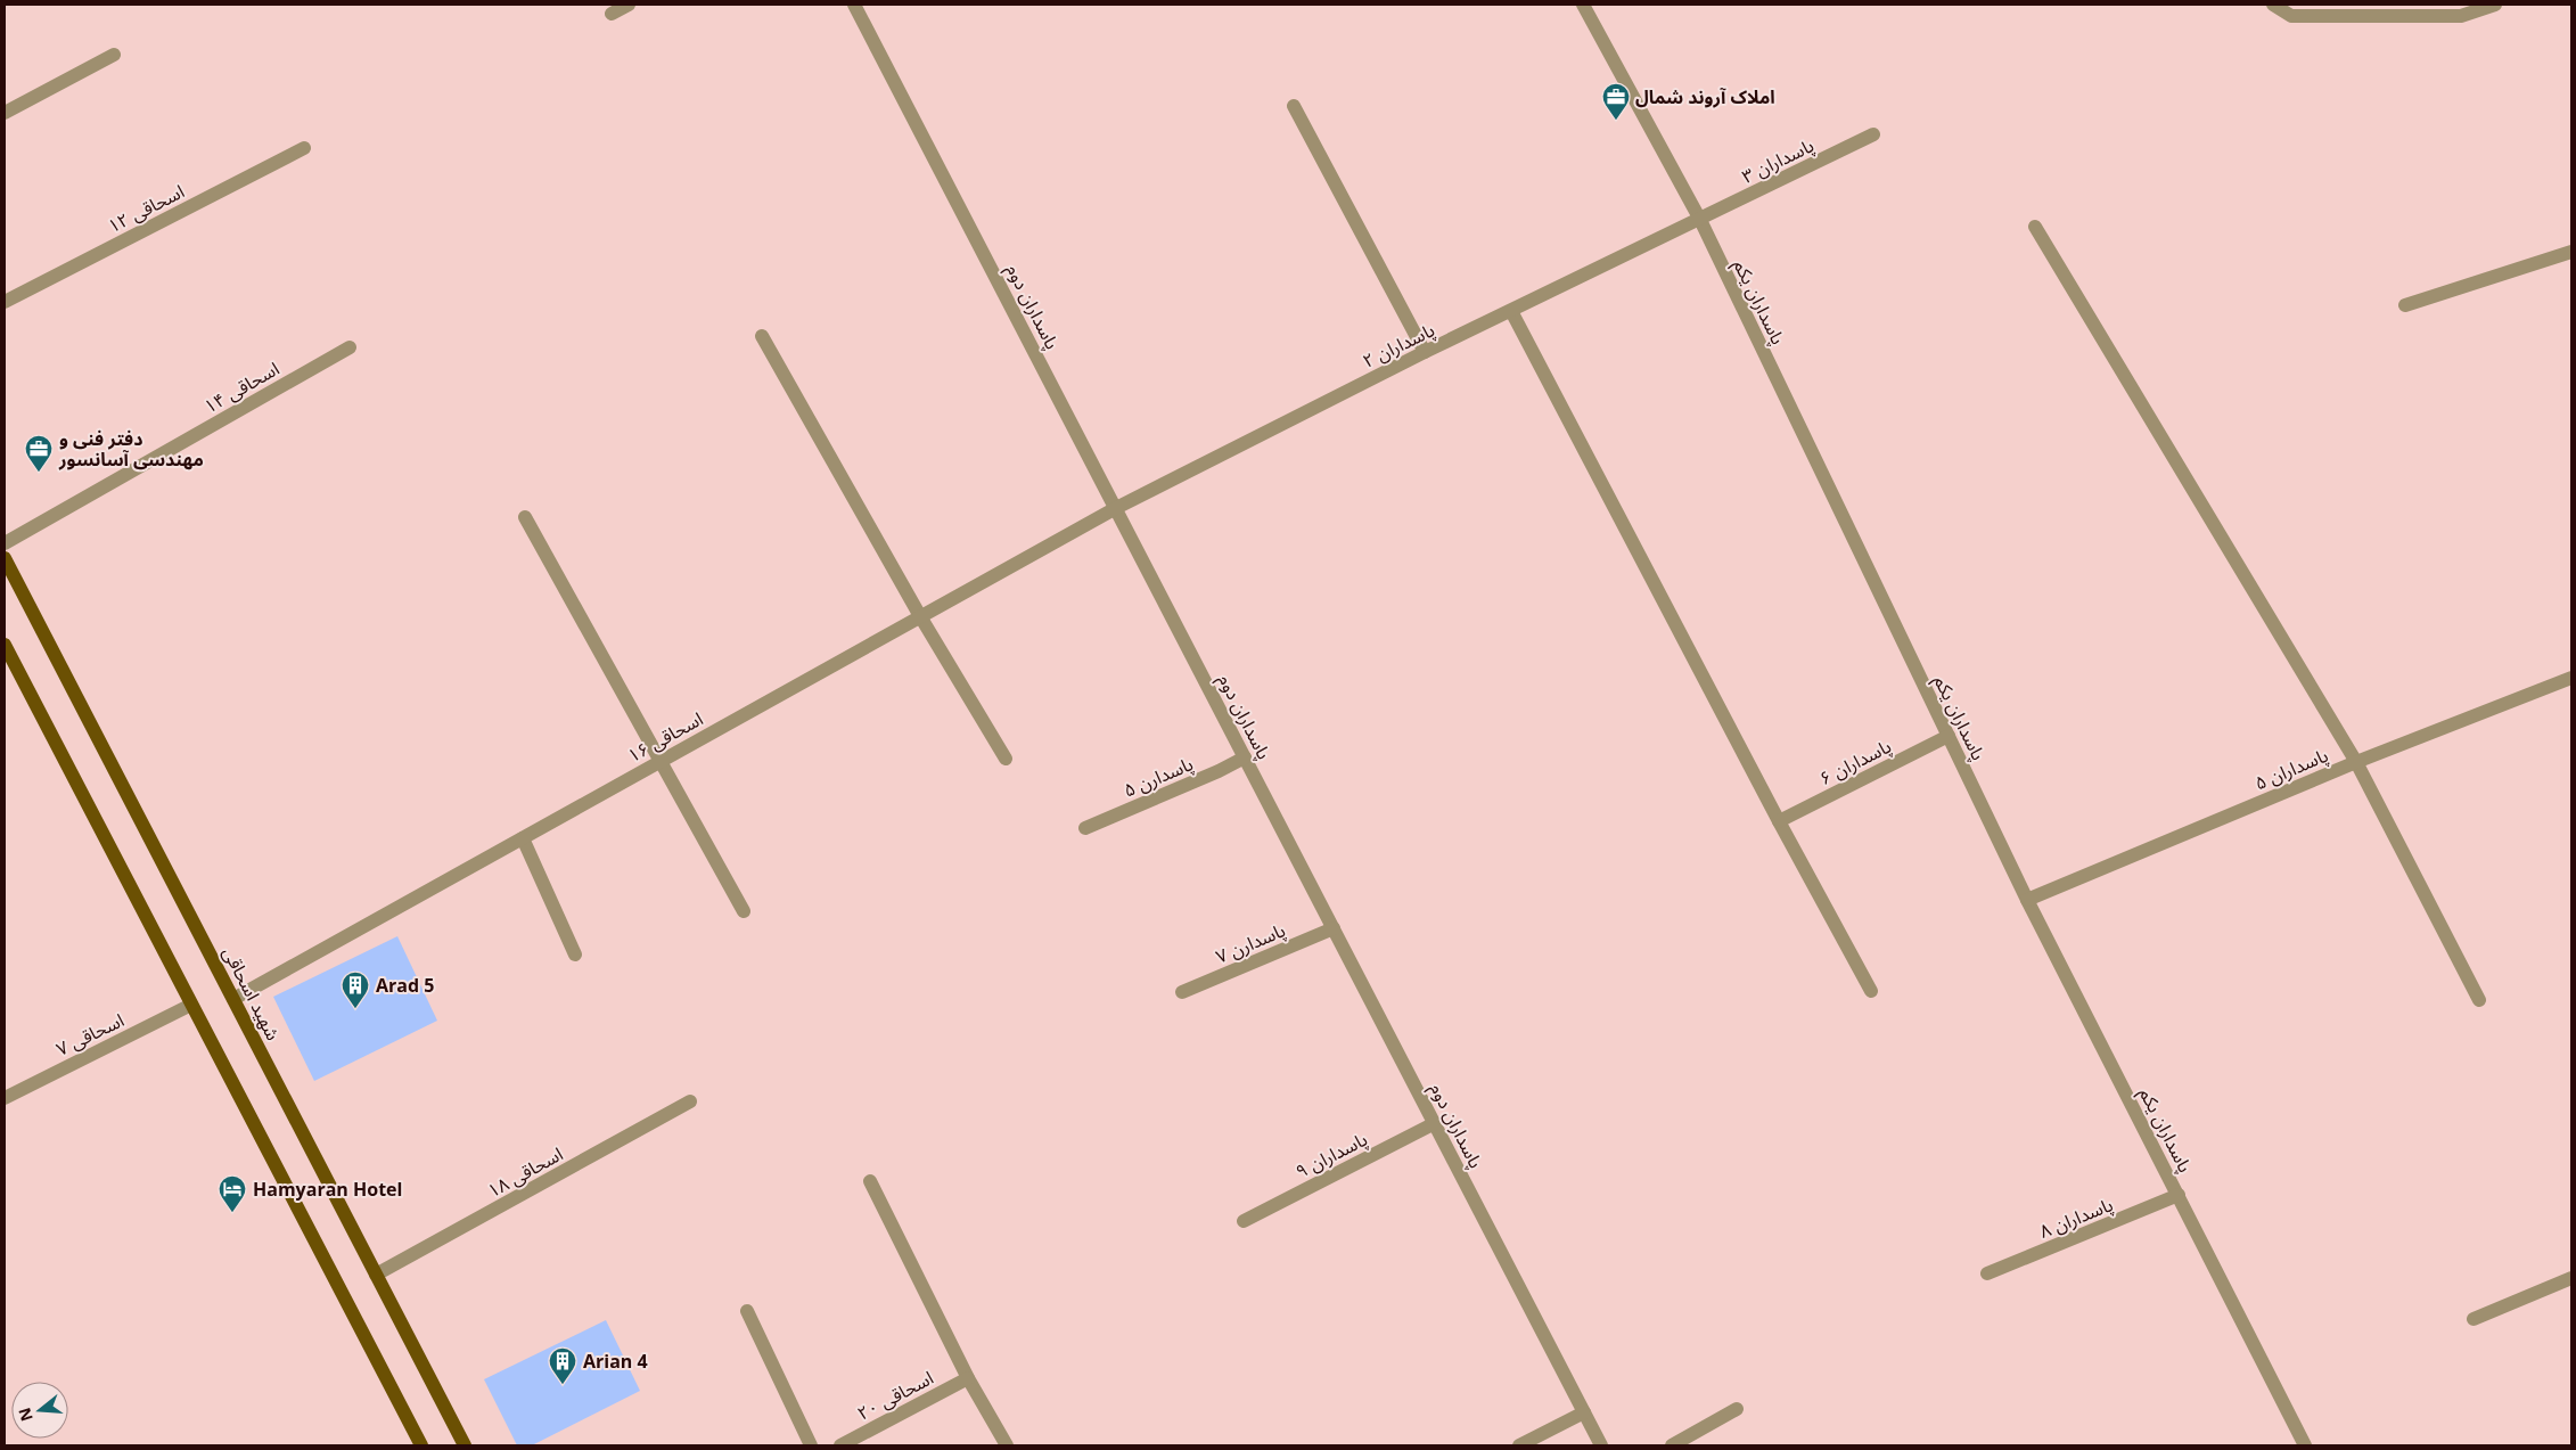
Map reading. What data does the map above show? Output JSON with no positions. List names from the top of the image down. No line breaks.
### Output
{"streets":{"main road":["شهید اسحاقی"],"street":["پاسداران ۳","اسحاقی ۱۲","پاسداران یکم","پاسداران دوم","پاسداران ۲","اسحاقی ۱۴","اسحاقی ۱۶","پاسداران ۶","پاسداران ۵","پاسدارن ۵","پاسدارن ۷","اسحاقی ۷","پاسداران ۹","اسحاقی ۱۸","پاسداران ۸","اسحاقی ۲۰"]},"crossings":[["پاسداران ۳","پاسداران یکم"],["پاسداران ۳","پاسداران ۲"],["پاسداران یکم","پاسداران ۲"],["پاسداران یکم","پاسداران ۶"],["پاسداران یکم","پاسداران ۵"],["پاسداران یکم","پاسداران ۸"],["پاسداران دوم","پاسداران ۲"],["پاسداران دوم","اسحاقی ۱۶"],["پاسداران دوم","پاسدارن ۵"],["پاسداران دوم","پاسدارن ۷"],["پاسداران دوم","پاسداران ۹"],["پاسداران ۲","اسحاقی ۱۶"],["اسحاقی ۱۶","شهید اسحاقی"],["شهید اسحاقی","اسحاقی ۱۸"]],"places":{"office":["املاک آروند شمال","دفتر فنی و مهندسی آسانسور"],"building":["Arad 5","Arian 4"],"hotel":["Hamyaran Hotel"]},"north":"left"}
